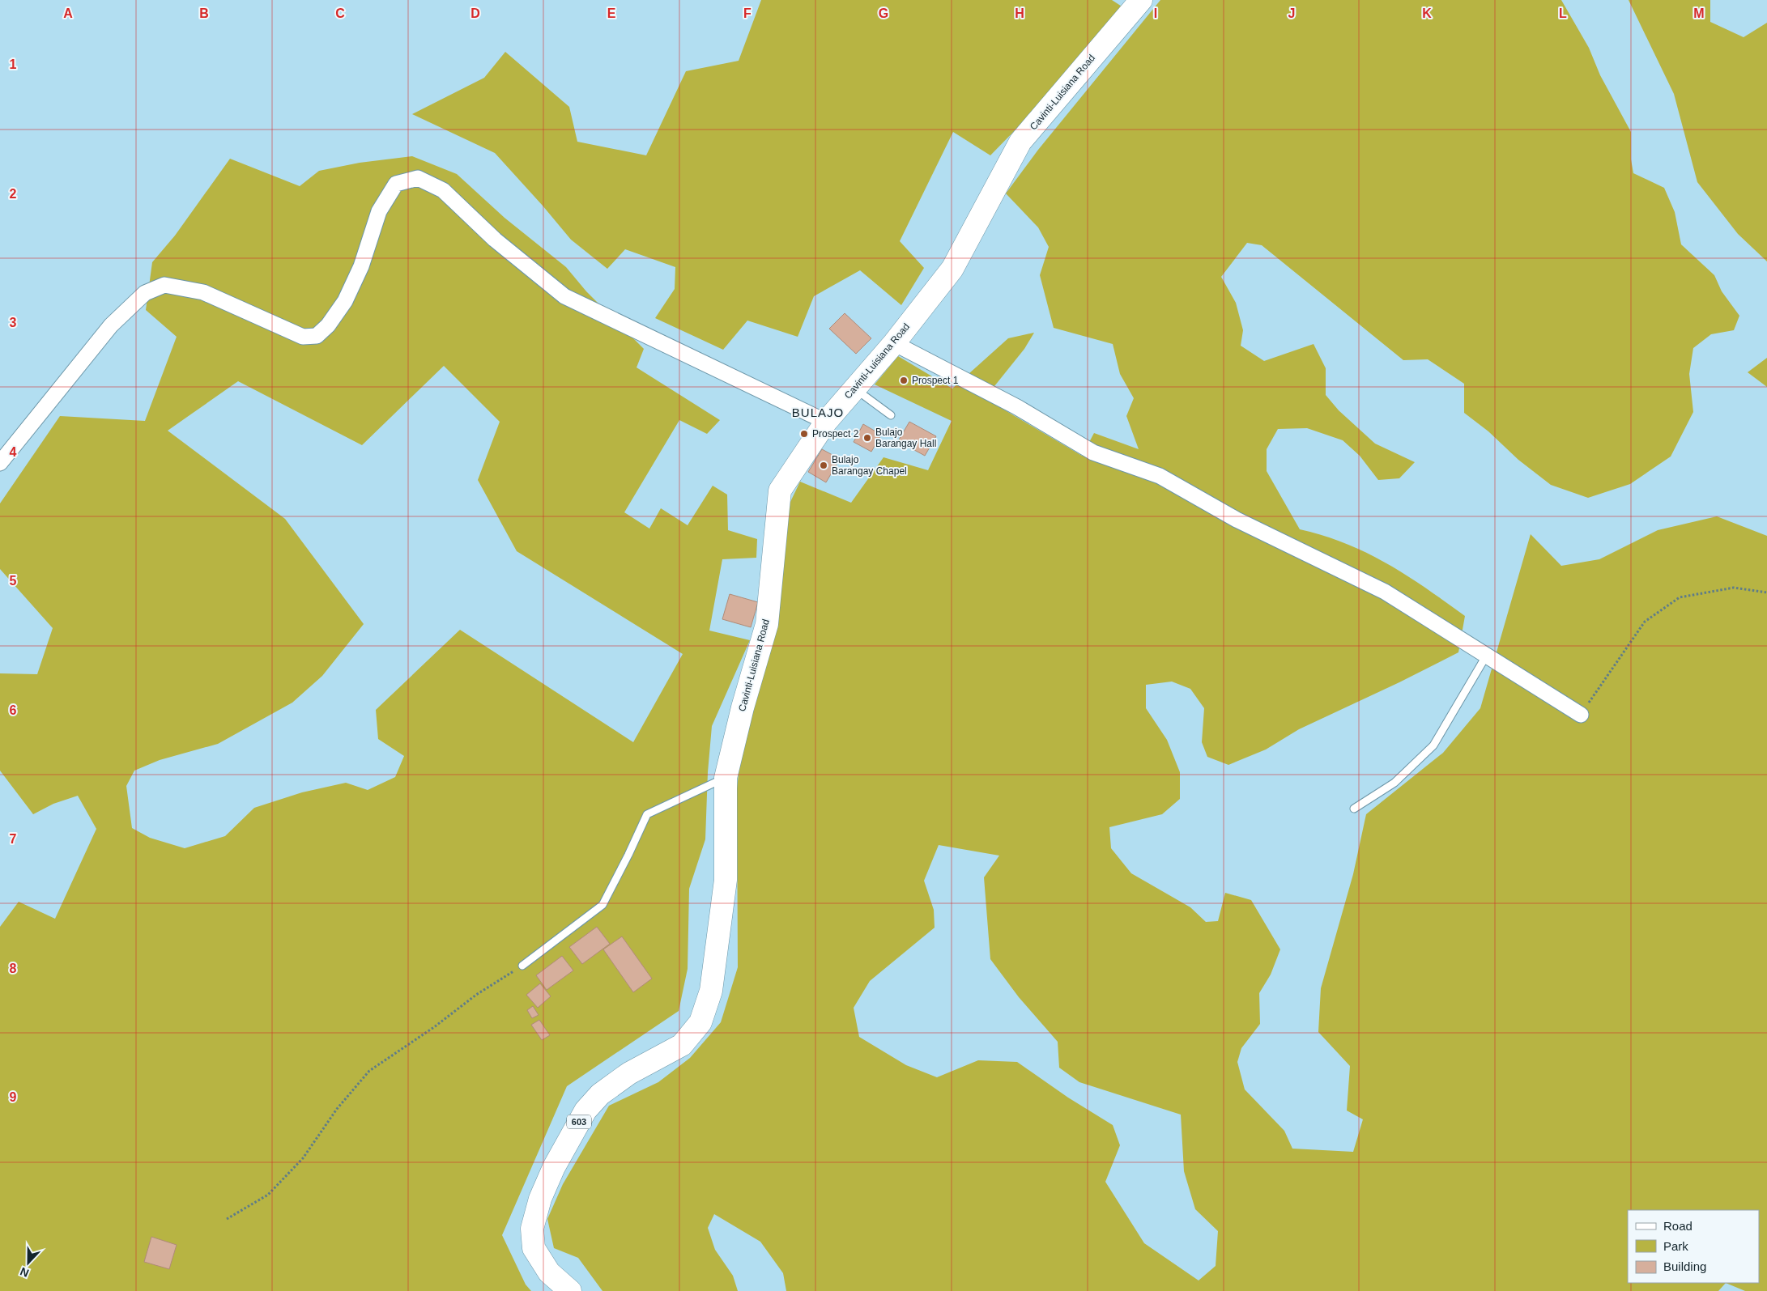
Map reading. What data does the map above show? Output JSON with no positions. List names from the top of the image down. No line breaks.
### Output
{"streets":{"main road":["Cavinti-Luisiana Road","603"]},"districts":["BULAJO"],"places":["Prospect 1","Prospect 2","Bulajo Barangay Hall","Bulajo Barangay Chapel"],"legend":["Road","Park","Building"],"north":"bottom","grid":{"columns":["A","B","C","D","E","F","G","H","I","J","K","L","M"],"rows":["1","2","3","4","5","6","7","8","9"]}}
